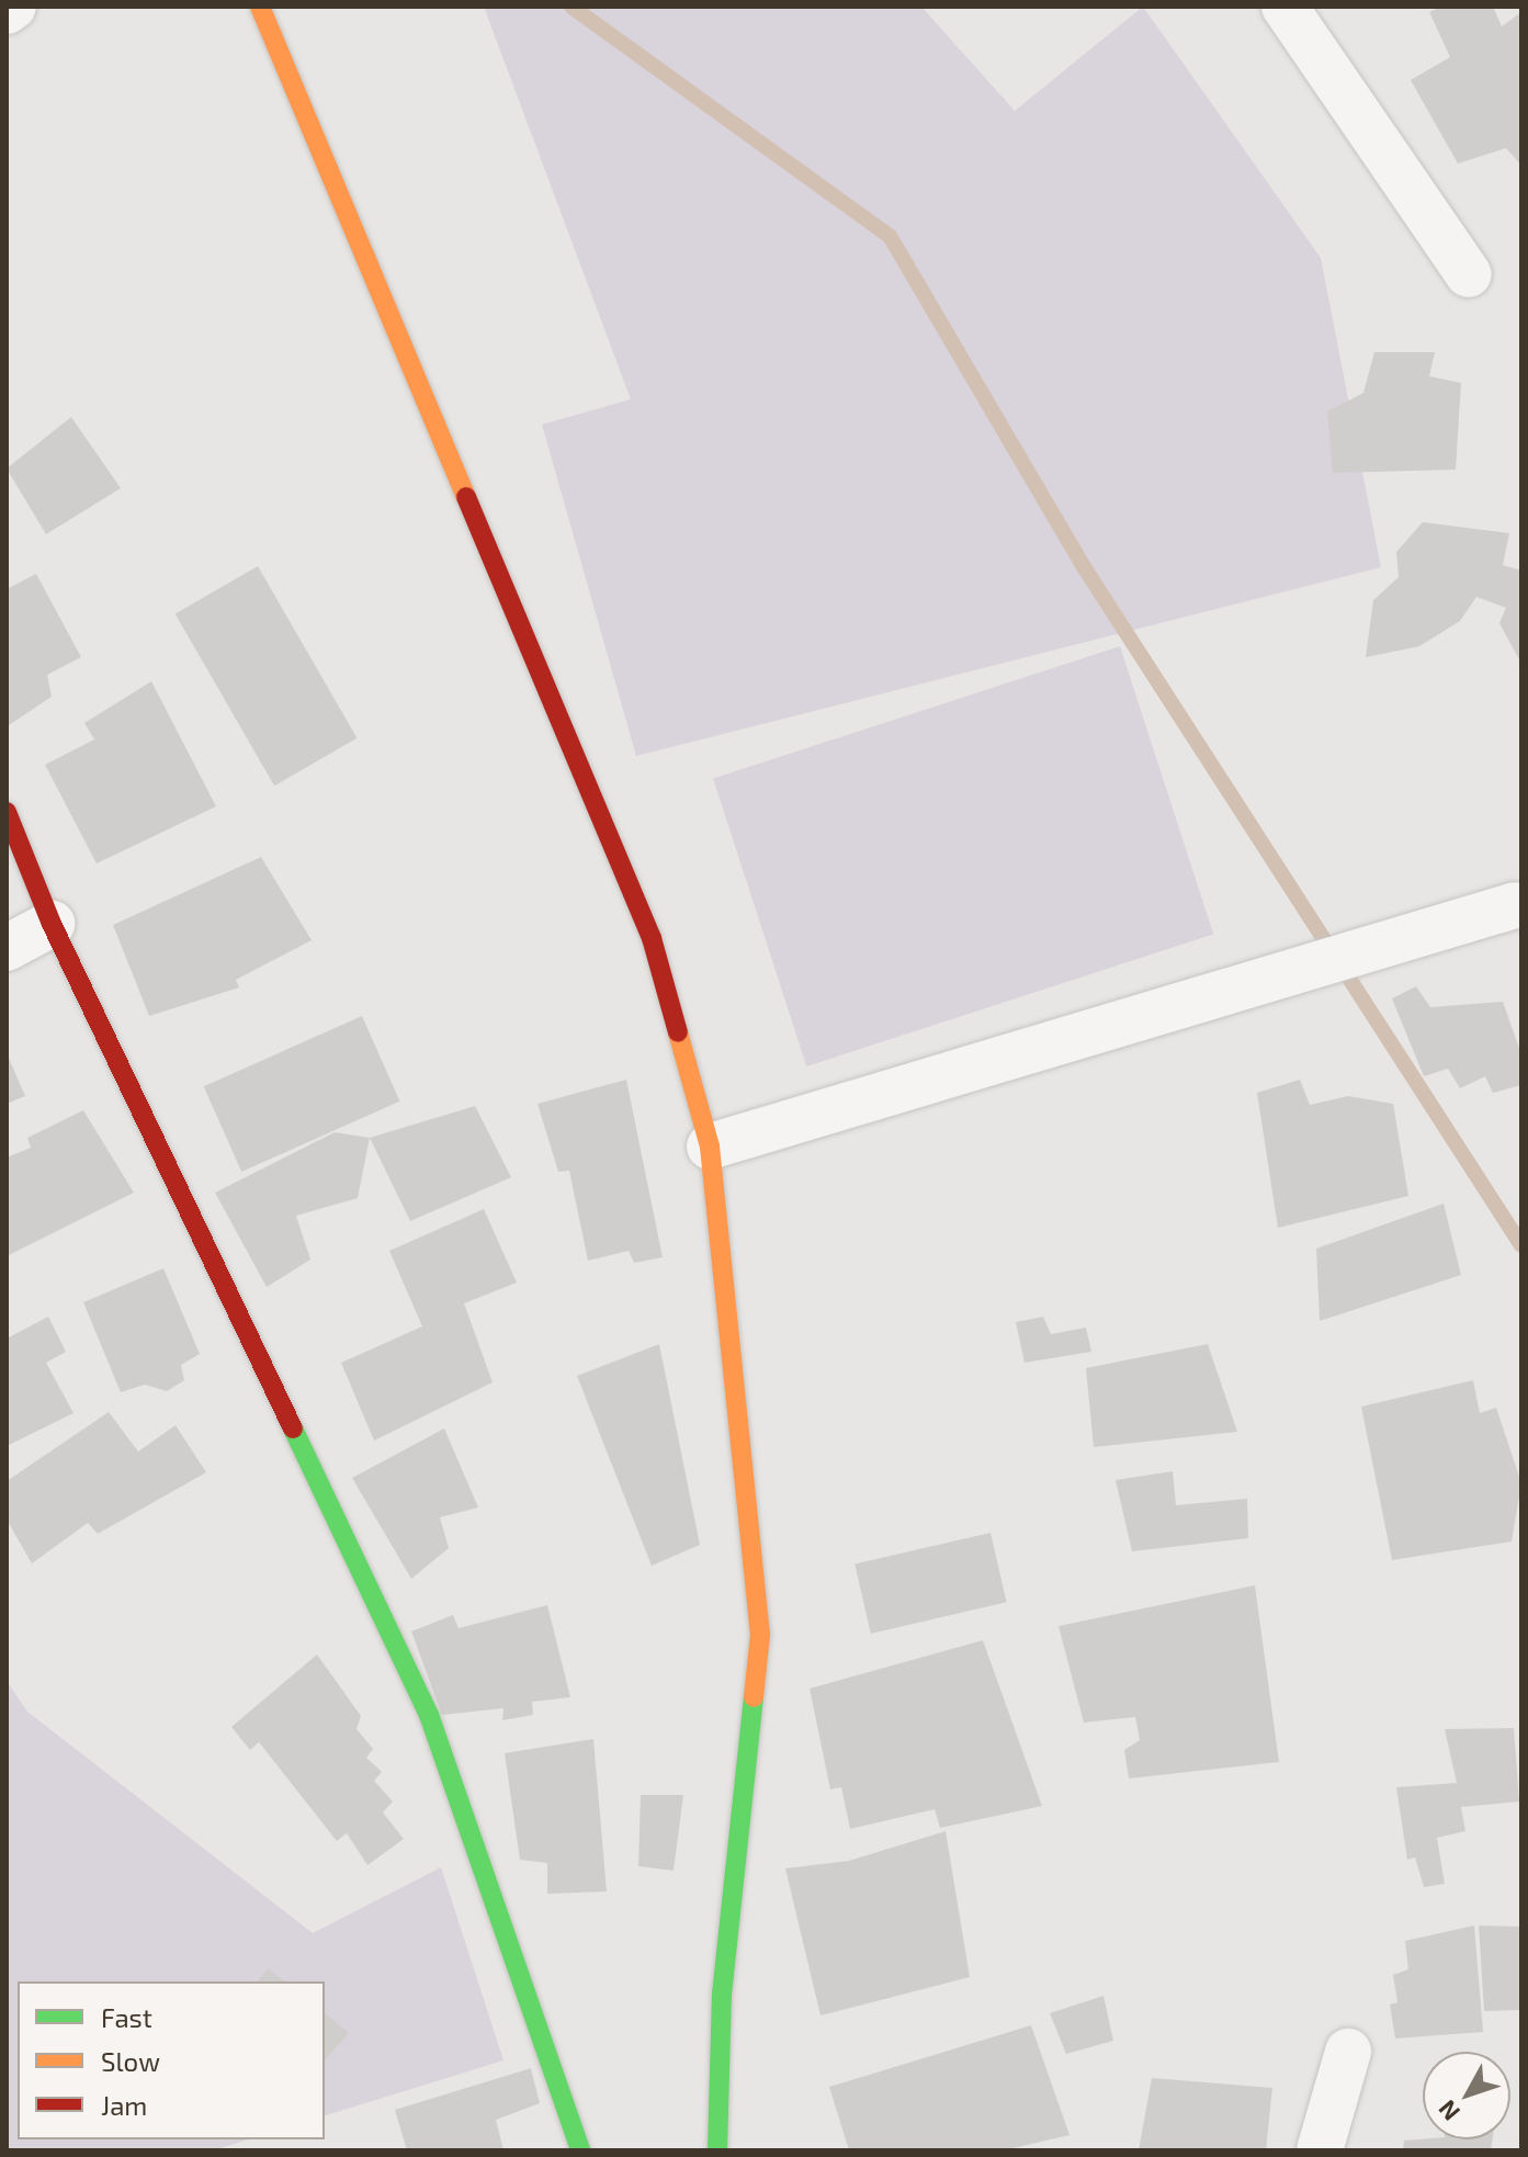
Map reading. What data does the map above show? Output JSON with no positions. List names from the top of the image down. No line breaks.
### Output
{"legend":["Fast","Slow","Jam"],"north":"bottom left"}
